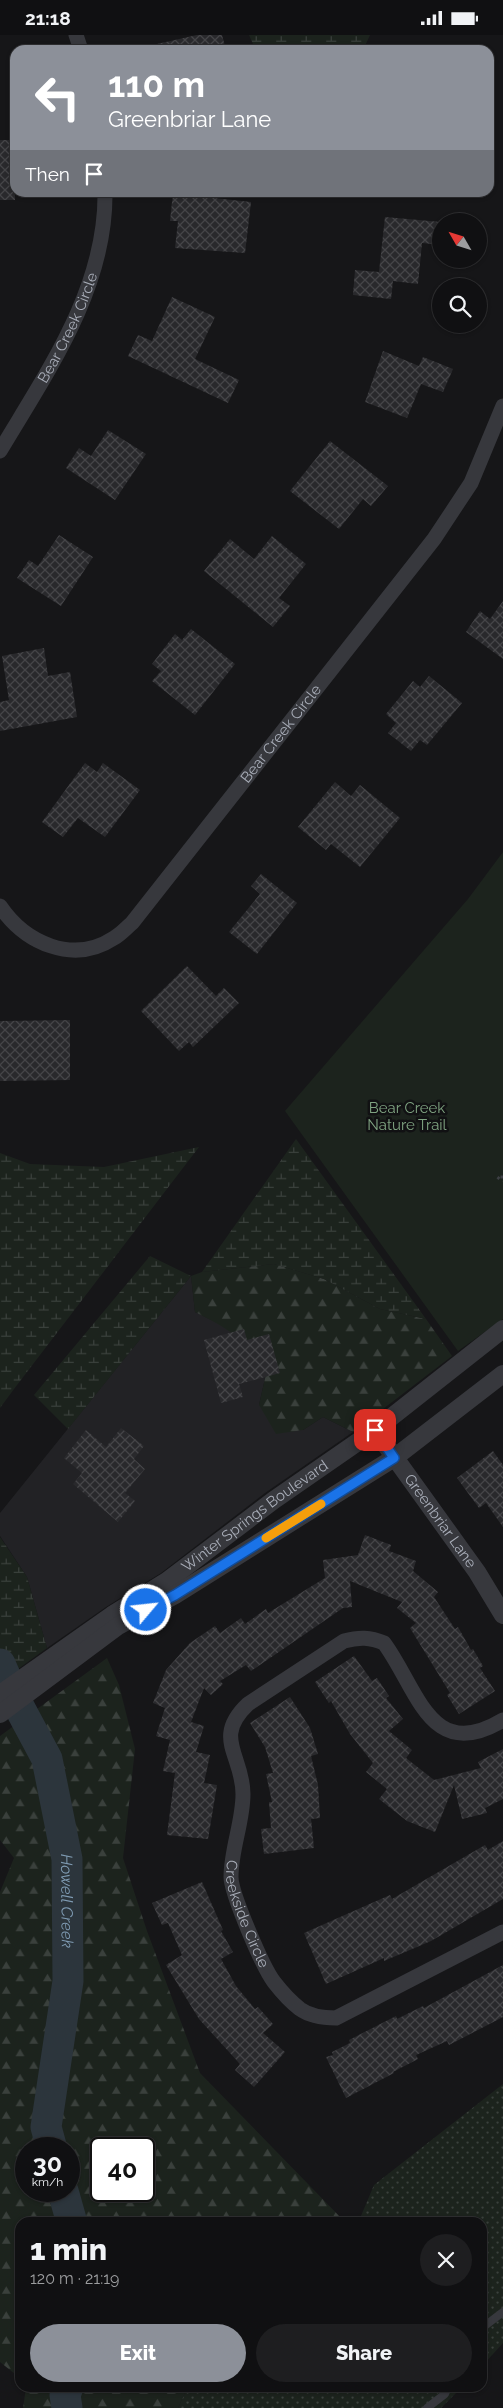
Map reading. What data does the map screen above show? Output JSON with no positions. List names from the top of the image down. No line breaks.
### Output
{"streets":{"street":["Bear Creek Circle","Winter Springs Boulevard","Greenbriar Lane","Creekside Circle"]},"crossings":[["Winter Springs Boulevard","Greenbriar Lane"]],"water":["Howell Creek"],"parks":["Bear Creek Nature Trail"],"north":"top left","page":{"status":"21:18","turn":["110 m","Greenbriar Lane"],"then":"Then","speed":"30 km/h","limit":"40","heading":["1 min","120 m · 21:19"],"buttons":["Exit","Share"]}}
